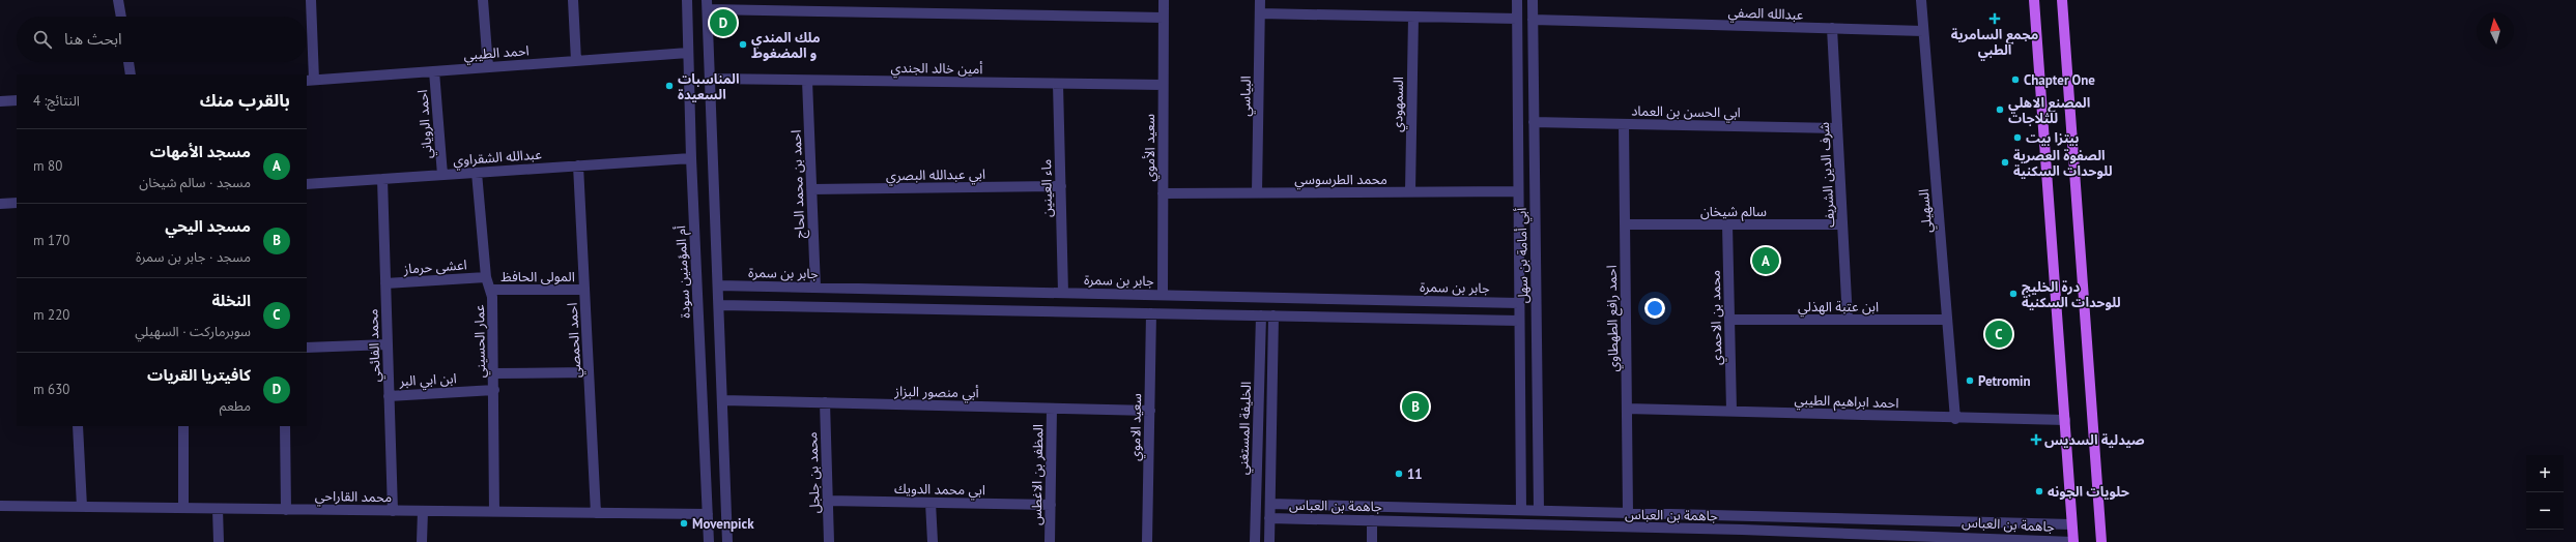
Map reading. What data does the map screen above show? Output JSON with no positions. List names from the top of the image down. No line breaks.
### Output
{"streets":{"street":["عبدالله الصفي","احمد الطيبي","أمين خالد الجندي","البياسي","السمهودي","ابي الحسن بن العماد","احمد الروياني","سعيد الأموي","عبدالله الشقراوي","ابي عبدالله البصري","شرف الدين الشريف","محمد الطرسوسي","احمد بن محمد الحاج","ماء العينين","سالم شيخان","السهيلي","أبي أمامة بن سهل","اعشى حرماز","أم المؤمنين سودة","جابر بن سمرة","المولى الحافظ","ابن عتبة الهذلي","محمد بن الاحمدي","احمد رافع الطهطاوي","احمد الحمصي","عمار الحسيني","محمد الفائحي","ابن ابي البر","أبي منصور البزاز","احمد ابراهيم الطيبي","سعيد الاموي","الخليفة المستغني","محمد بن جلجل","المظفر بن الاغطس","ابي محمد الدويك","محمد القاراحي","جاهمة بن العباس"]},"crossings":[["عبدالله الصفي","شرف الدين الشريف"],["عبدالله الصفي","السهيلي"],["عبدالله الصفي","أبي أمامة بن سهل"],["احمد الطيبي","احمد الروياني"],["احمد الطيبي","أم المؤمنين سودة"],["أمين خالد الجندي","سعيد الأموي"],["أمين خالد الجندي","احمد بن محمد الحاج"],["أمين خالد الجندي","ماء العينين"],["البياسي","محمد الطرسوسي"],["السمهودي","محمد الطرسوسي"],["ابي الحسن بن العماد","شرف الدين الشريف"],["ابي الحسن بن العماد","أبي أمامة بن سهل"],["ابي الحسن بن العماد","احمد رافع الطهطاوي"],["احمد الروياني","عبدالله الشقراوي"],["سعيد الأموي","محمد الطرسوسي"],["سعيد الأموي","جابر بن سمرة"],["عبدالله الشقراوي","أم المؤمنين سودة"],["عبدالله الشقراوي","احمد الحمصي"],["عبدالله الشقراوي","عمار الحسيني"],["عبدالله الشقراوي","محمد الفائحي"],["ابي عبدالله البصري","احمد بن محمد الحاج"],["ابي عبدالله البصري","ماء العينين"],["شرف الدين الشريف","سالم شيخان"],["شرف الدين الشريف","ابن عتبة الهذلي"],["محمد الطرسوسي","أبي أمامة بن سهل"],["احمد بن محمد الحاج","جابر بن سمرة"],["ماء العينين","جابر بن سمرة"],["سالم شيخان","محمد بن الاحمدي"],["سالم شيخان","احمد رافع الطهطاوي"],["السهيلي","ابن عتبة الهذلي"],["السهيلي","احمد ابراهيم الطيبي"],["أبي أمامة بن سهل","جابر بن سمرة"],["أبي أمامة بن سهل","جاهمة بن العباس"],["اعشى حرماز","عمار الحسيني"],["اعشى حرماز","محمد الفائحي"],["أم المؤمنين سودة","محمد القاراحي"],["المولى الحافظ","احمد الحمصي"],["المولى الحافظ","عمار الحسيني"],["ابن عتبة الهذلي","محمد بن الاحمدي"],["محمد بن الاحمدي","احمد ابراهيم الطيبي"],["احمد رافع الطهطاوي","احمد ابراهيم الطيبي"],["احمد رافع الطهطاوي","جاهمة بن العباس"],["احمد الحمصي","محمد القاراحي"],["عمار الحسيني","ابن ابي البر"],["عمار الحسيني","محمد القاراحي"],["محمد الفائحي","ابن ابي البر"],["محمد الفائحي","محمد القاراحي"],["أبي منصور البزاز","سعيد الاموي"],["أبي منصور البزاز","محمد بن جلجل"],["أبي منصور البزاز","المظفر بن الاغطس"],["الخليفة المستغني","جاهمة بن العباس"],["محمد بن جلجل","ابي محمد الدويك"],["المظفر بن الاغطس","ابي محمد الدويك"]],"places":{"health":["مجمع السامرية الطبي","صيدلية السديس"],"other":["ملك المندي و المضغوط","Chapter One","المناسبات السعيدة","المصنع الاهلي للثلاجات","بيتزا بيت","الصفوة العصرية للوحدات السكنية","درة الخليج للوحدات السكنية","Petromin","11","حلويات الجونه","Movenpick"]},"north":"top","page":{"pins":["D","A","C","B"],"search":"ابحث هنا","heading":["بالقرب منك","النتائج: 4"],"list":[{"mark":"A","name":"مسجد الأمهات","note":"مسجد · سالم شيخان","value":"80 m"},{"mark":"B","name":"مسجد اليحي","note":"مسجد · جابر بن سمرة","value":"170 m"},{"mark":"C","name":"النخلة","note":"سوبرماركت · السهيلي","value":"220 m"},{"mark":"D","name":"كافيتريا القريات","note":"مطعم","value":"630 m"}],"map_buttons":["+","−"]}}
